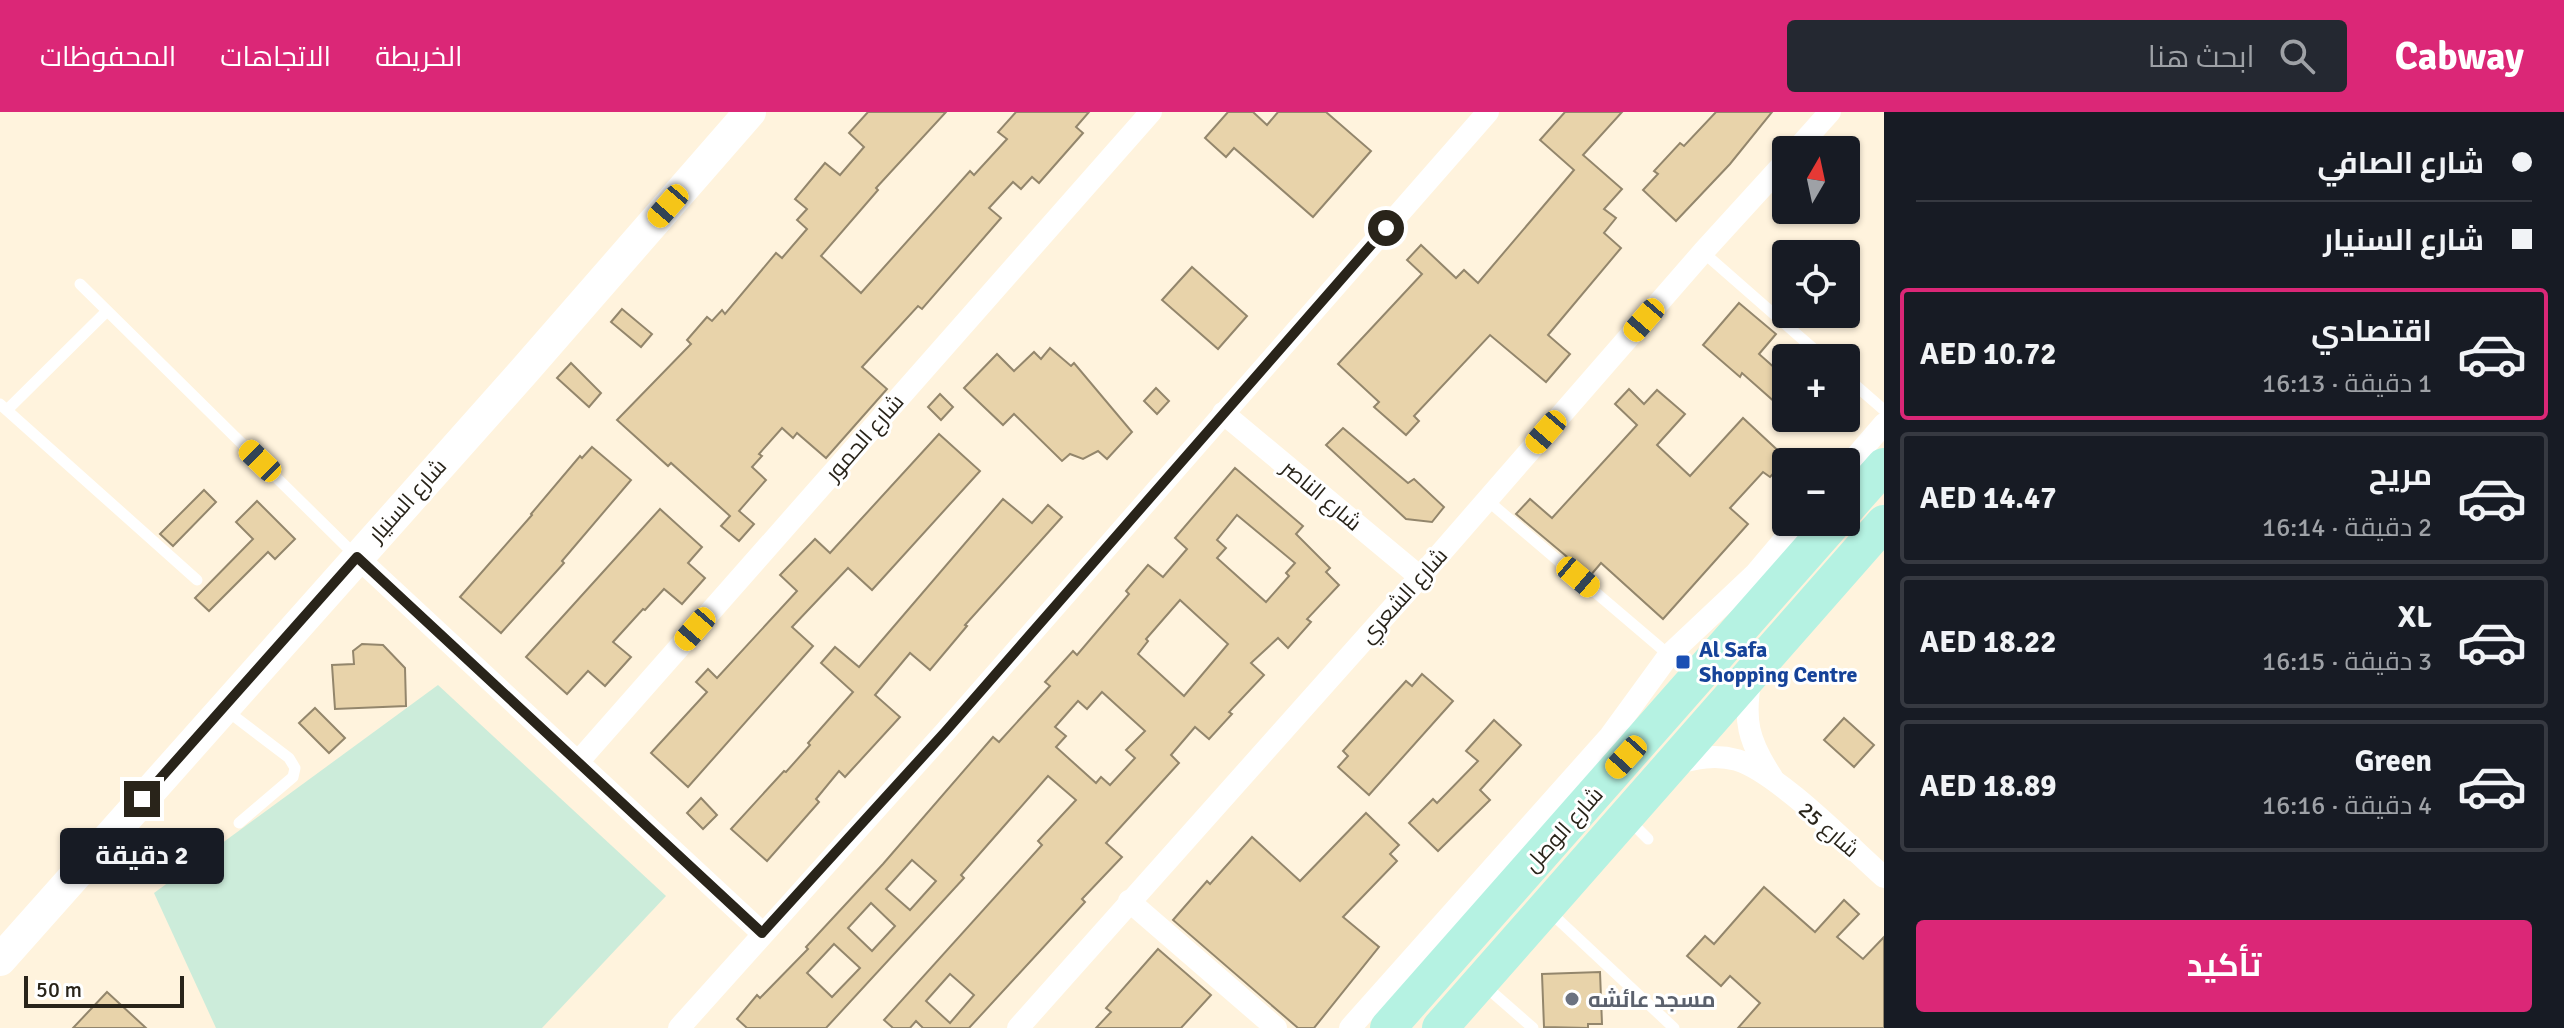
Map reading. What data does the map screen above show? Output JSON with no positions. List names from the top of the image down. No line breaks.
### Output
{"streets":{"main road":["شارع الوصل"],"street":["شارع الحمور","شارع الناصر","شارع السنيار","شارع الشعري","شارع 25"]},"crossings":[["شارع الناصر","شارع الشعري"],["شارع الوصل","شارع 25"]],"places":{"transit":["Al Safa Shopping Centre"],"other":["مسجد عائشه"]},"scale_bar":"50 m","north":"top","page":{"header":"Cabway","search":"ابحث هنا","nav":["الخريطة","الاتجاهات","المحفوظات"],"banner":["شارع الصافي","شارع السنيار"],"map_buttons":["+","−"],"list":[{"name":"اقتصادي","note":"1 دقيقة · 16:13","value":"AED 10.72"},{"name":"مريح","note":"2 دقيقة · 16:14","value":"AED 14.47"},{"name":"XL","note":"3 دقيقة · 16:15","value":"AED 18.22"},{"name":"Green","note":"4 دقيقة · 16:16","value":"AED 18.89"}],"bubble":"2 دقيقة","buttons":"تأكيد","scale":"50 m"}}
